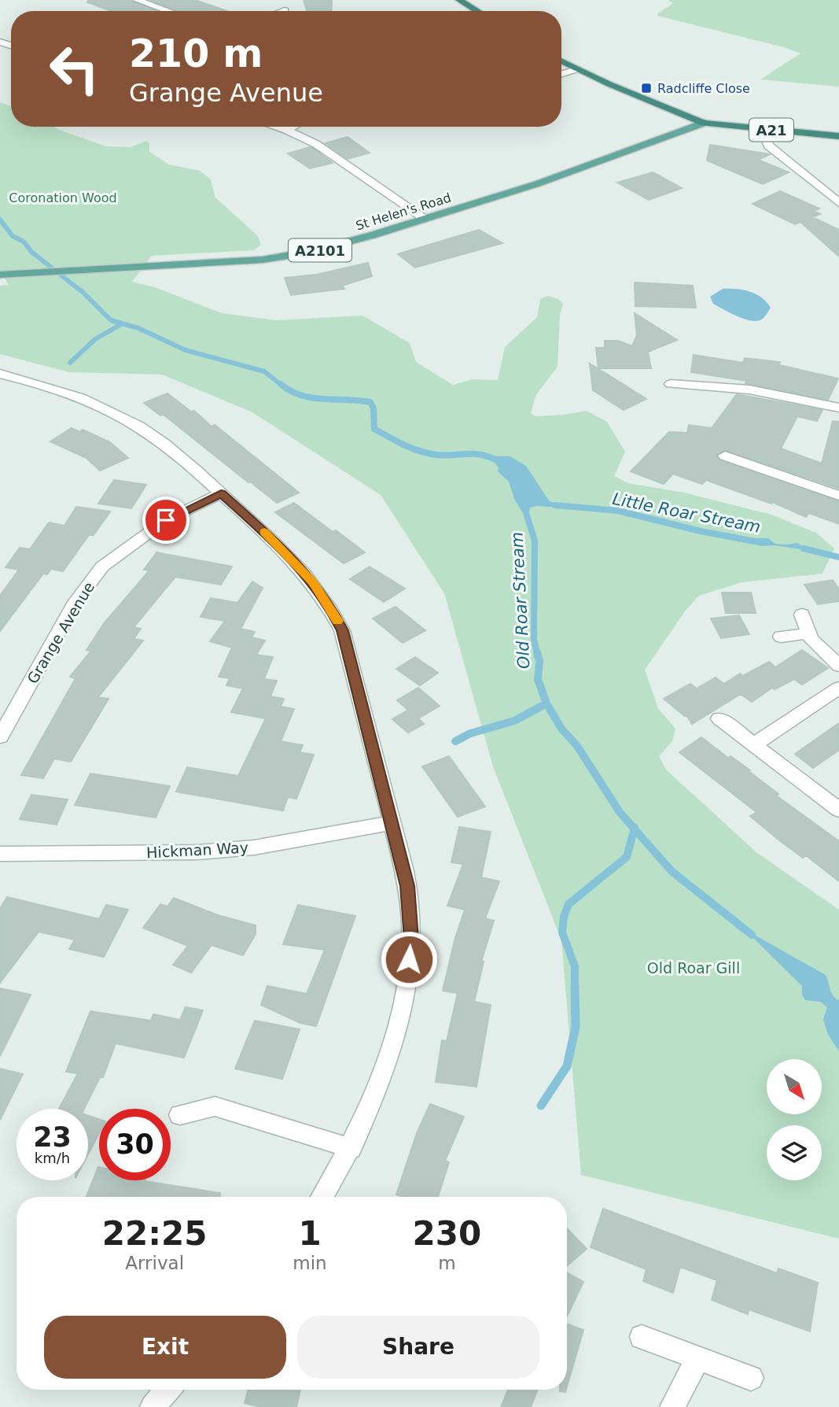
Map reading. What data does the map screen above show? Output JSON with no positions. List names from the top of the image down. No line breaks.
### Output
{"streets":{"highway":["A21"],"main road":["St Helen's Road","A2101"],"street":["Grange Avenue","Hickman Way"]},"crossings":[["A21","St Helen's Road"]],"water":["Little Roar Stream","Old Roar Stream"],"parks":["Coronation Wood","Old Roar Gill"],"places":{"transit":["Radcliffe Close"]},"north":"bottom right","page":{"turn":["210 m","Grange Avenue"],"speed":"23 km/h","limit":"30","eta":["22:25","Arrival","1","min","230","m"],"buttons":["Exit","Share"]}}
